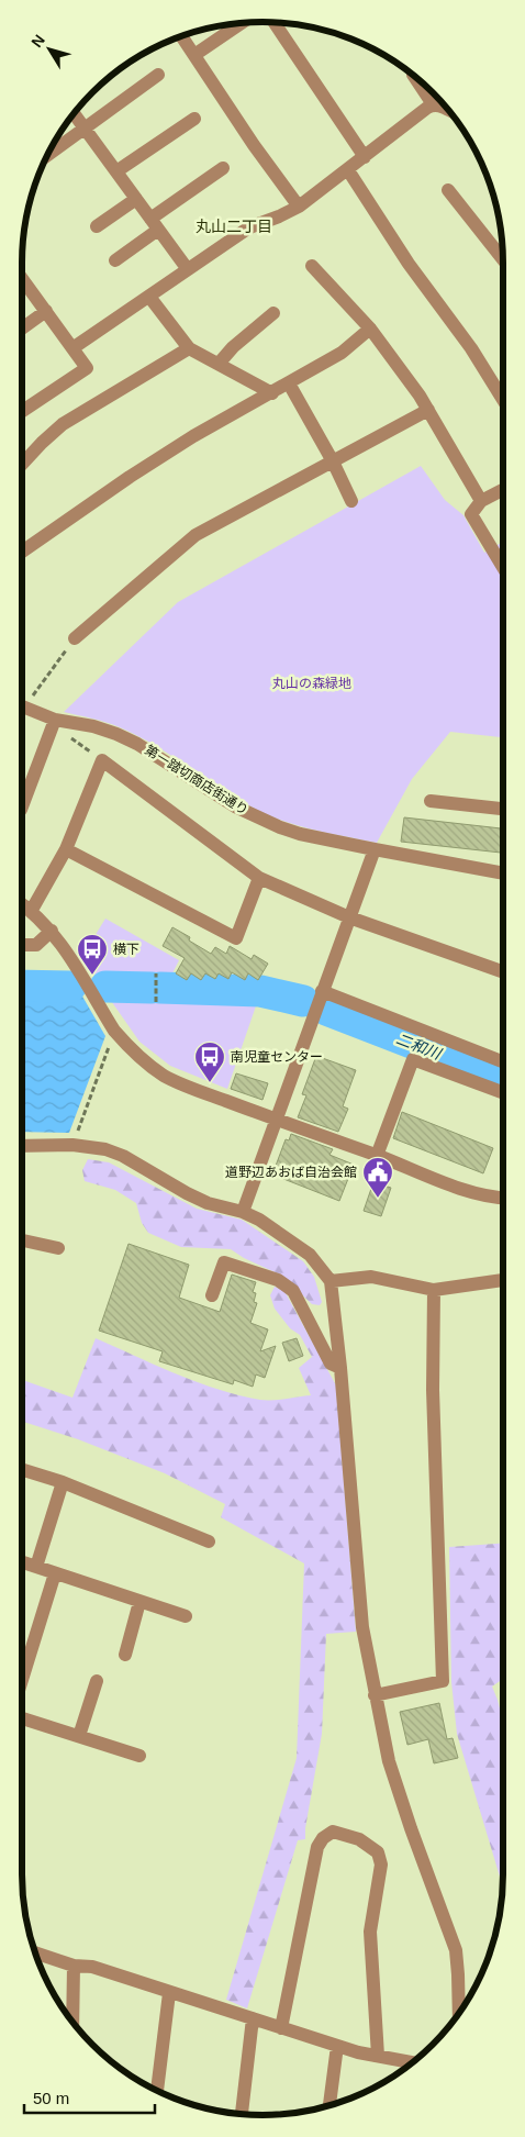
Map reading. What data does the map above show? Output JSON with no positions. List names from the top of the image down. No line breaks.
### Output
{"streets":{"street":["第一踏切商店街通り"]},"districts":["丸山二丁目"],"water":["二和川"],"parks":["丸山の森緑地"],"places":{"bus stop":["横下","南児童センター"],"public building":["道野辺あおば自治会館"]},"scale_bar":"50 m","north":"top left"}
